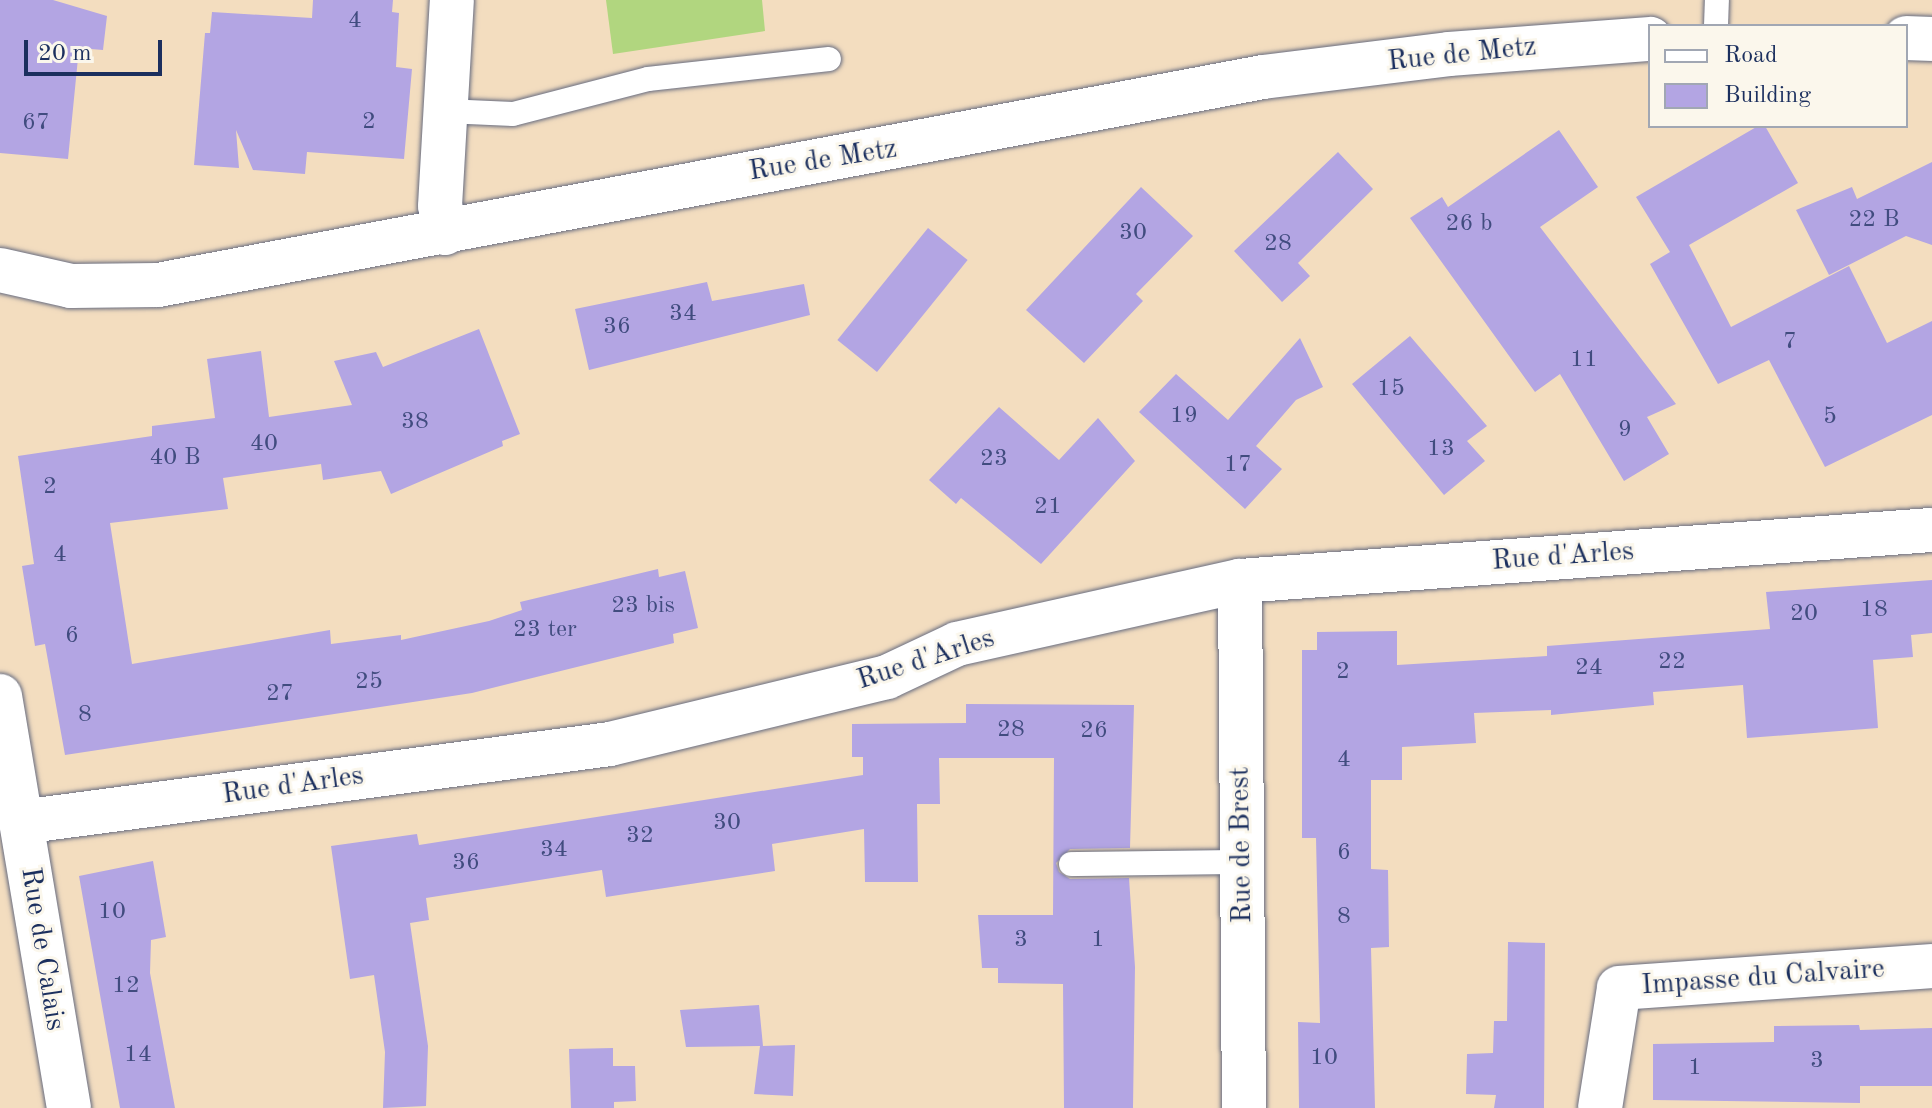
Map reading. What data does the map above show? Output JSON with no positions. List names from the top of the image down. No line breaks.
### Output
{"streets":{"street":["Rue de Metz","Rue d'Arles","Rue de Brest","Rue de Calais","Impasse du Calvaire"]},"crossings":[["Rue d'Arles","Rue de Brest"],["Rue d'Arles","Rue de Calais"]],"house_numbers":["4","2","67","22 B","26 b","30","28","34","36","7","11","15","19","5","38","9","40","13","40 B","23","17","2","21","4","23 bis","18","20","23 ter","6","22","24","2","25","27","8","28","26","4","30","32","34","6","36","10","8","3","1","12","14","10","3","1"],"legend":["Road","Building"],"scale_bar":"20 m"}
